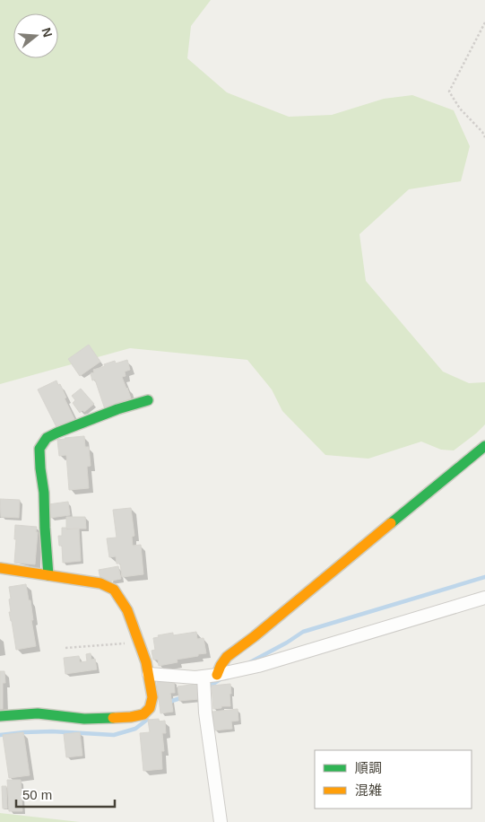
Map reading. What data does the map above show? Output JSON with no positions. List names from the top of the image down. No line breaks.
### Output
{"legend":["順調","混雑"],"scale_bar":"50 m","north":"right"}
